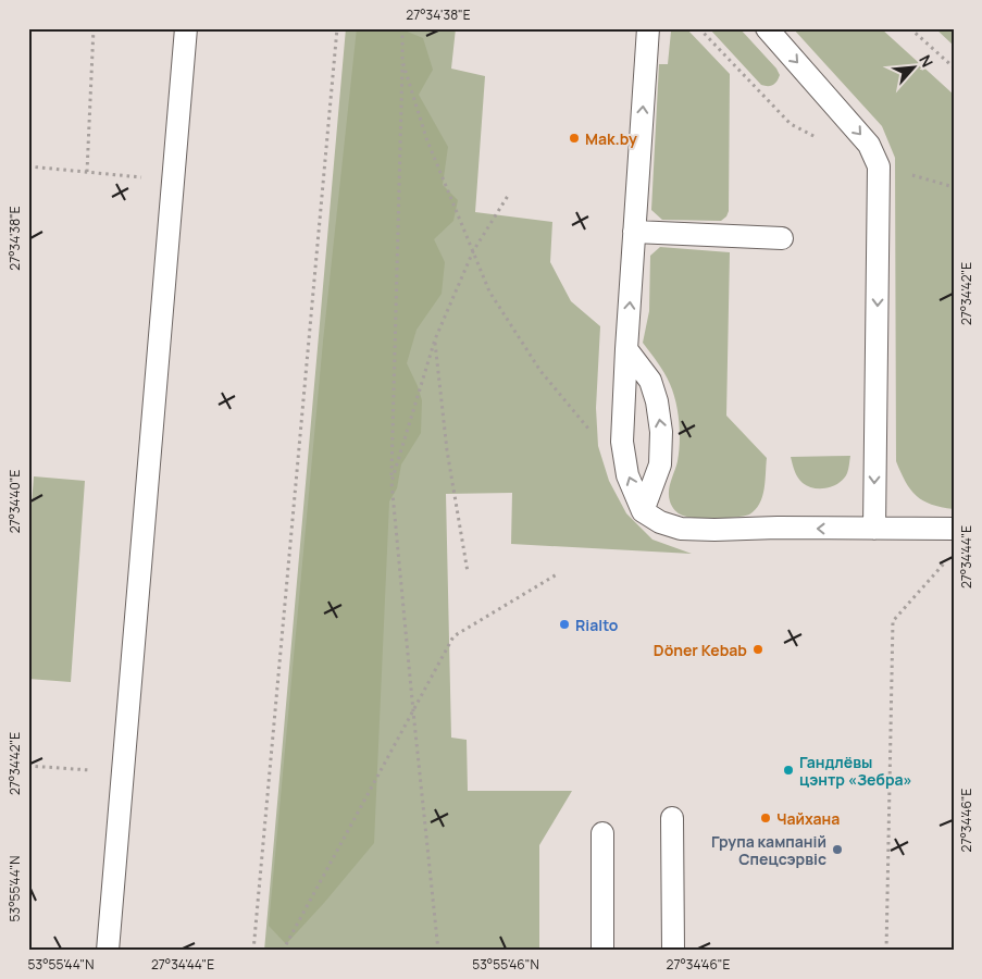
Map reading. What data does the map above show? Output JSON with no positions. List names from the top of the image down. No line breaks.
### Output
{"places":["Mak.by","Rialto","Döner Kebab","Гандлёвы цэнтр «Зебра»","Чайхана","Група кампаній Спецсэрвіс"],"north":"top right","coordinates":["27°34'38\"E","27°34'42\"E","27°34'40\"E","27°34'44\"E","27°34'46\"E","53°55'44\"N","53°55'46\"N"]}
